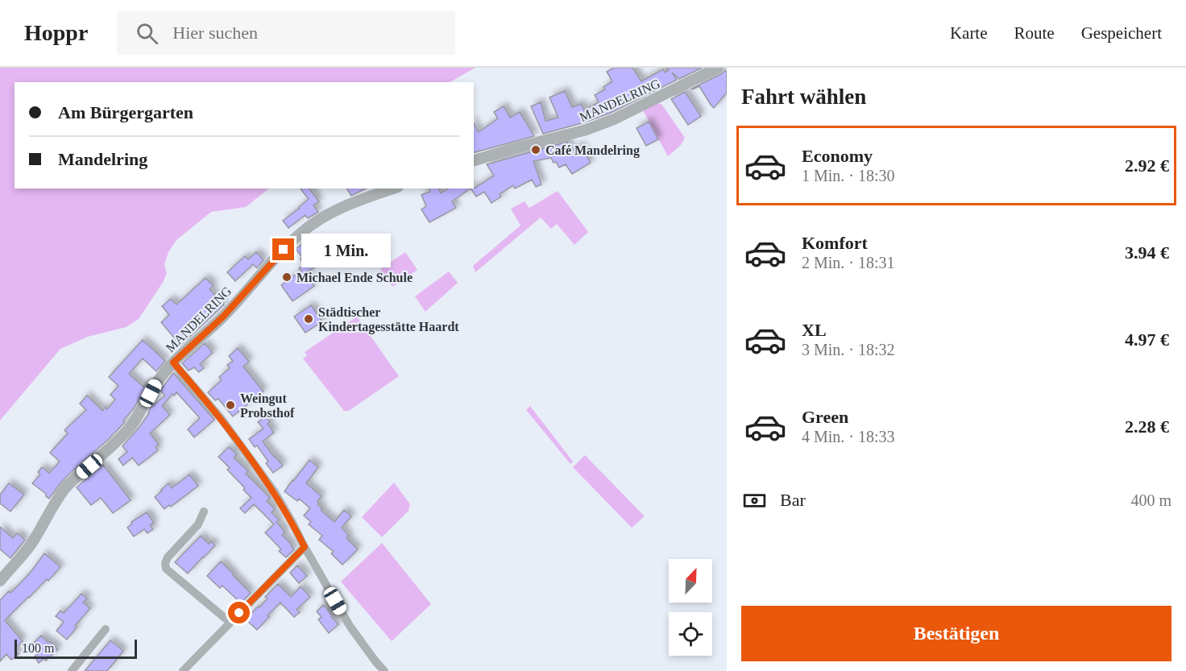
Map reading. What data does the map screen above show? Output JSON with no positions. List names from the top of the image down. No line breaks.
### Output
{"streets":{"street":["MANDELRING"]},"places":["Café Mandelring","Michael Ende Schule","Städtischer Kindertagesstätte Haardt","Weingut Probsthof"],"scale_bar":"100 m","north":"top right","page":{"header":"Hoppr","search":"Hier suchen","nav":["Karte","Route","Gespeichert"],"heading":"Fahrt wählen","banner":["Am Bürgergarten","Mandelring"],"list":[{"name":"Economy","note":"1 Min. · 18:30","value":"2.92 €"},{"name":"Komfort","note":"2 Min. · 18:31","value":"3.94 €"},{"name":"XL","note":"3 Min. · 18:32","value":"4.97 €"},{"name":"Green","note":"4 Min. · 18:33","value":"2.28 €"}],"bubble":"1 Min.","pay":["Bar","400 m"],"buttons":"Bestätigen","scale":"100 m"}}
